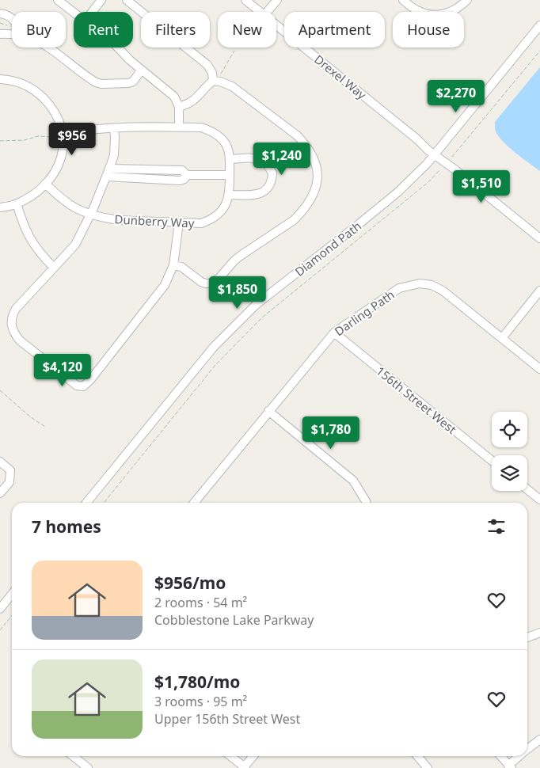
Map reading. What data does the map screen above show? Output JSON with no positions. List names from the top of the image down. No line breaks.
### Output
{"streets":{"street":["Drexel Way","Dunberry Way","Diamond Path","Darling Path","156th Street West"]},"crossings":[["Drexel Way","Diamond Path"],["Darling Path","156th Street West"]],"page":{"chip":["Buy","Rent","Filters","New","Apartment","House"],"price":["$2,270","$956","$1,240","$1,510","$1,850","$4,120","$1,780"],"heading":"7 homes","list":[{"name":"$956/mo","note":"2 rooms · 54 m² · Cobblestone Lake Parkway"},{"name":"$1,780/mo","note":"3 rooms · 95 m² · Upper 156th Street West"}]}}
